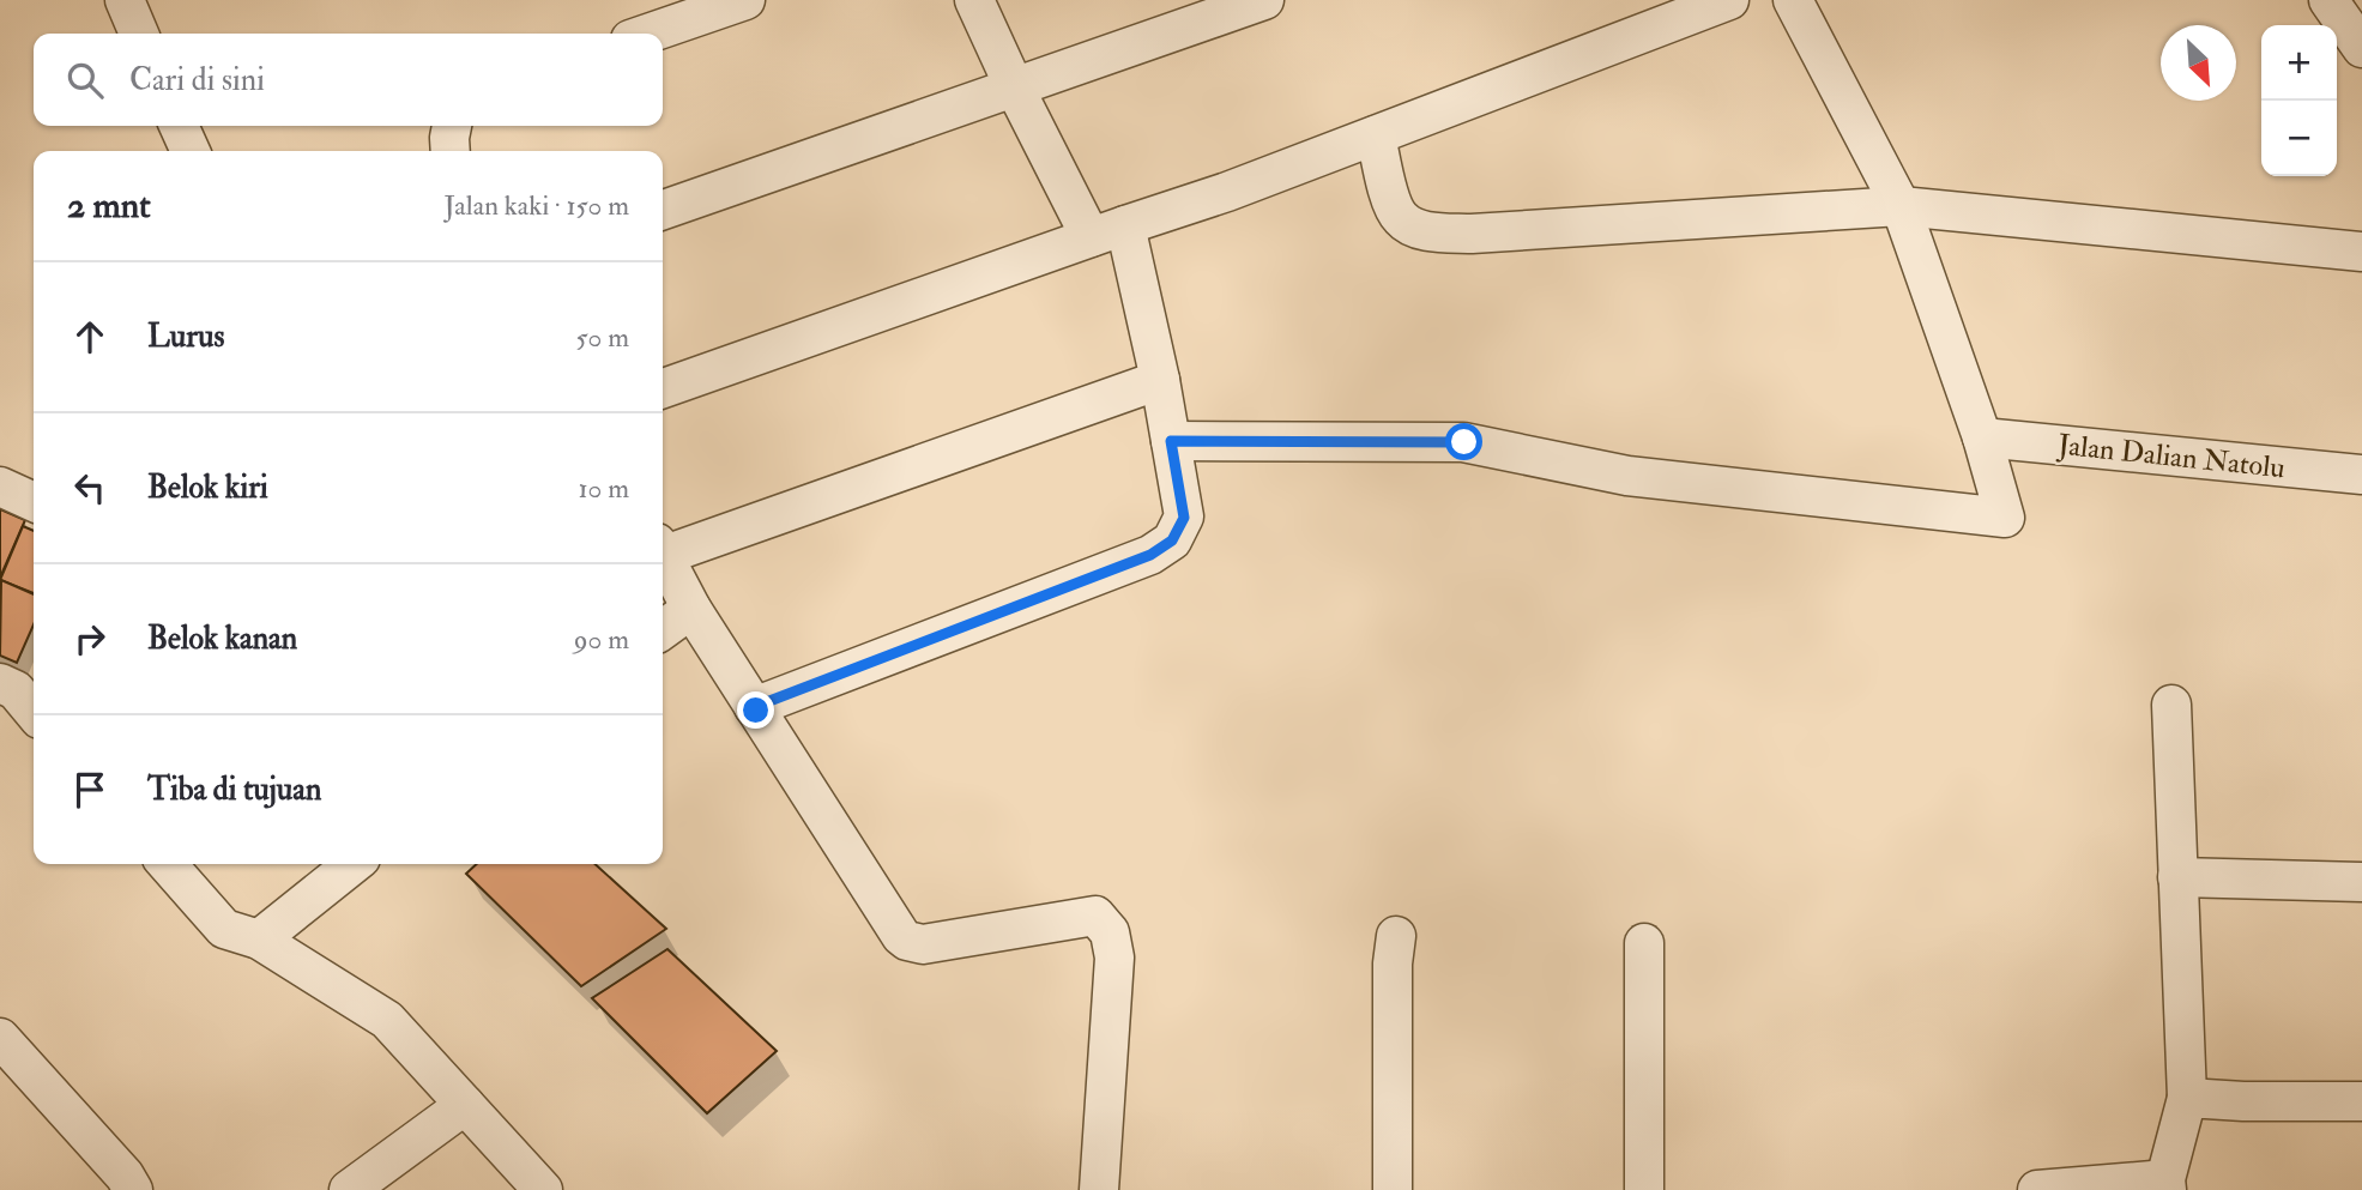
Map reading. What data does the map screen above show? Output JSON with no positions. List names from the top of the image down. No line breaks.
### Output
{"streets":{"street":["Jalan Dalian Natolu"]},"north":"bottom right","page":{"map_buttons":["+","−"],"search":"Cari di sini","heading":["2 mnt","Jalan kaki · 150 m"],"list":[["Lurus","50 m"],["Belok kiri","10 m"],["Belok kanan","90 m"],"Tiba di tujuan"]}}
